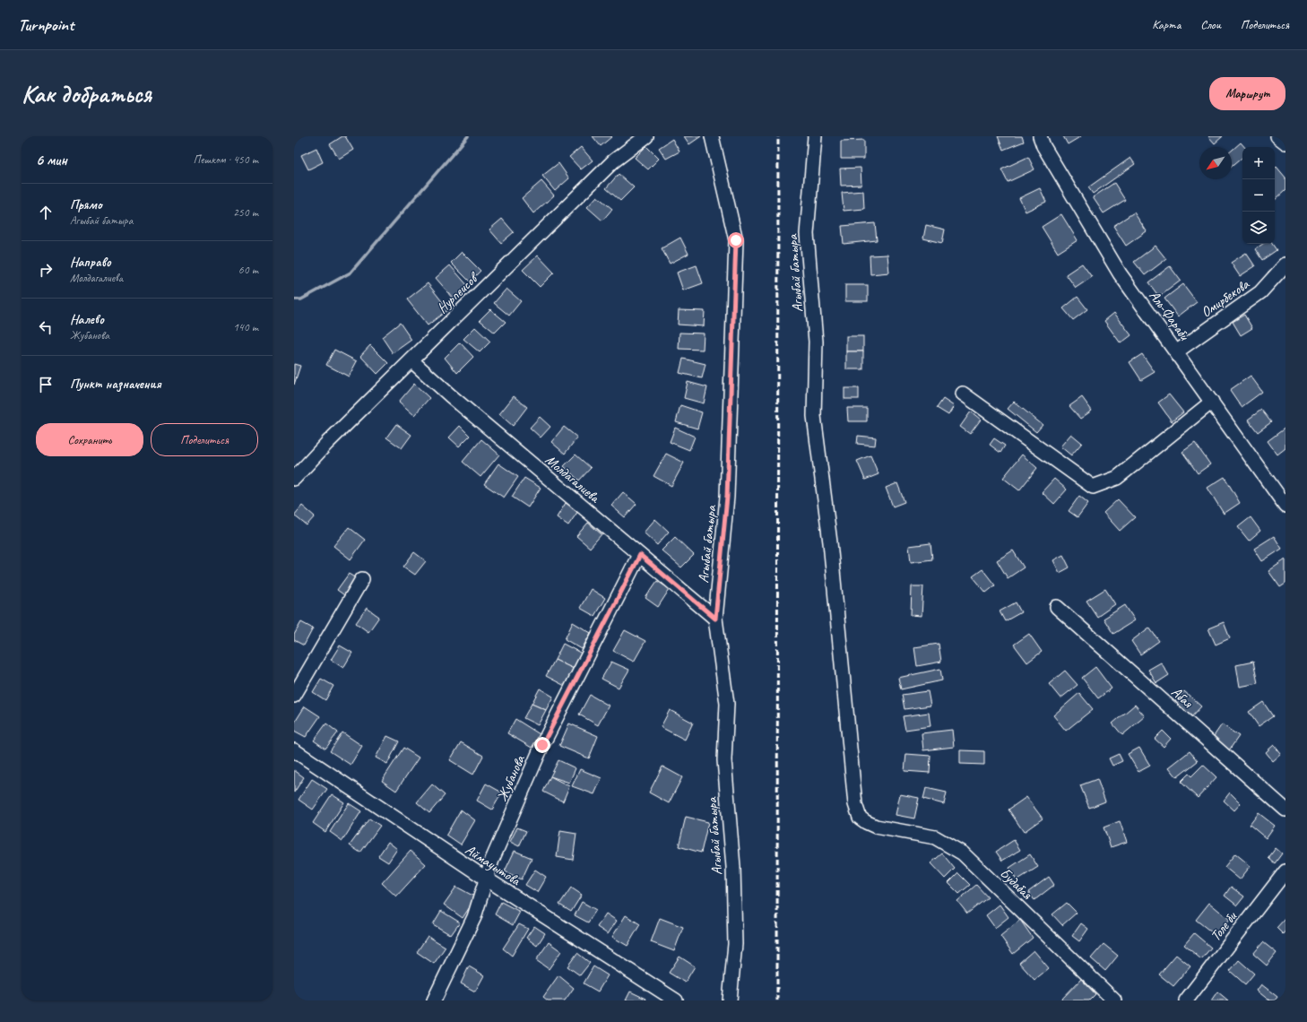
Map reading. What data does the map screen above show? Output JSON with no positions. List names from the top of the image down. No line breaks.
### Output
{"streets":{"street":["Агыбай батыра","Нурпеисов","Омирбекова","Аль-Фараби","Молдагалиева","Абая","Жубанова","Аймауытова","Будабая","Толе би"]},"crossings":[["Агыбай батыра","Молдагалиева"],["Агыбай батыра","Будабая"],["Нурпеисов","Молдагалиева"],["Омирбекова","Аль-Фараби"],["Молдагалиева","Жубанова"],["Жубанова","Аймауытова"]],"north":"bottom left","page":{"header":"Turnpoint","nav":["Карта","Слои","Поделиться"],"buttons":["Маршрут",["Сохранить","Поделиться"]],"title":"Как добраться","heading":["6 мин","Пешком · 450 m"],"map_buttons":["+","−"],"list":[["Прямо","Агыбай батыра","250 m"],["Направо","Молдагалиева","60 m"],["Налево","Жубанова","140 m"],"Пункт назначения"]}}
